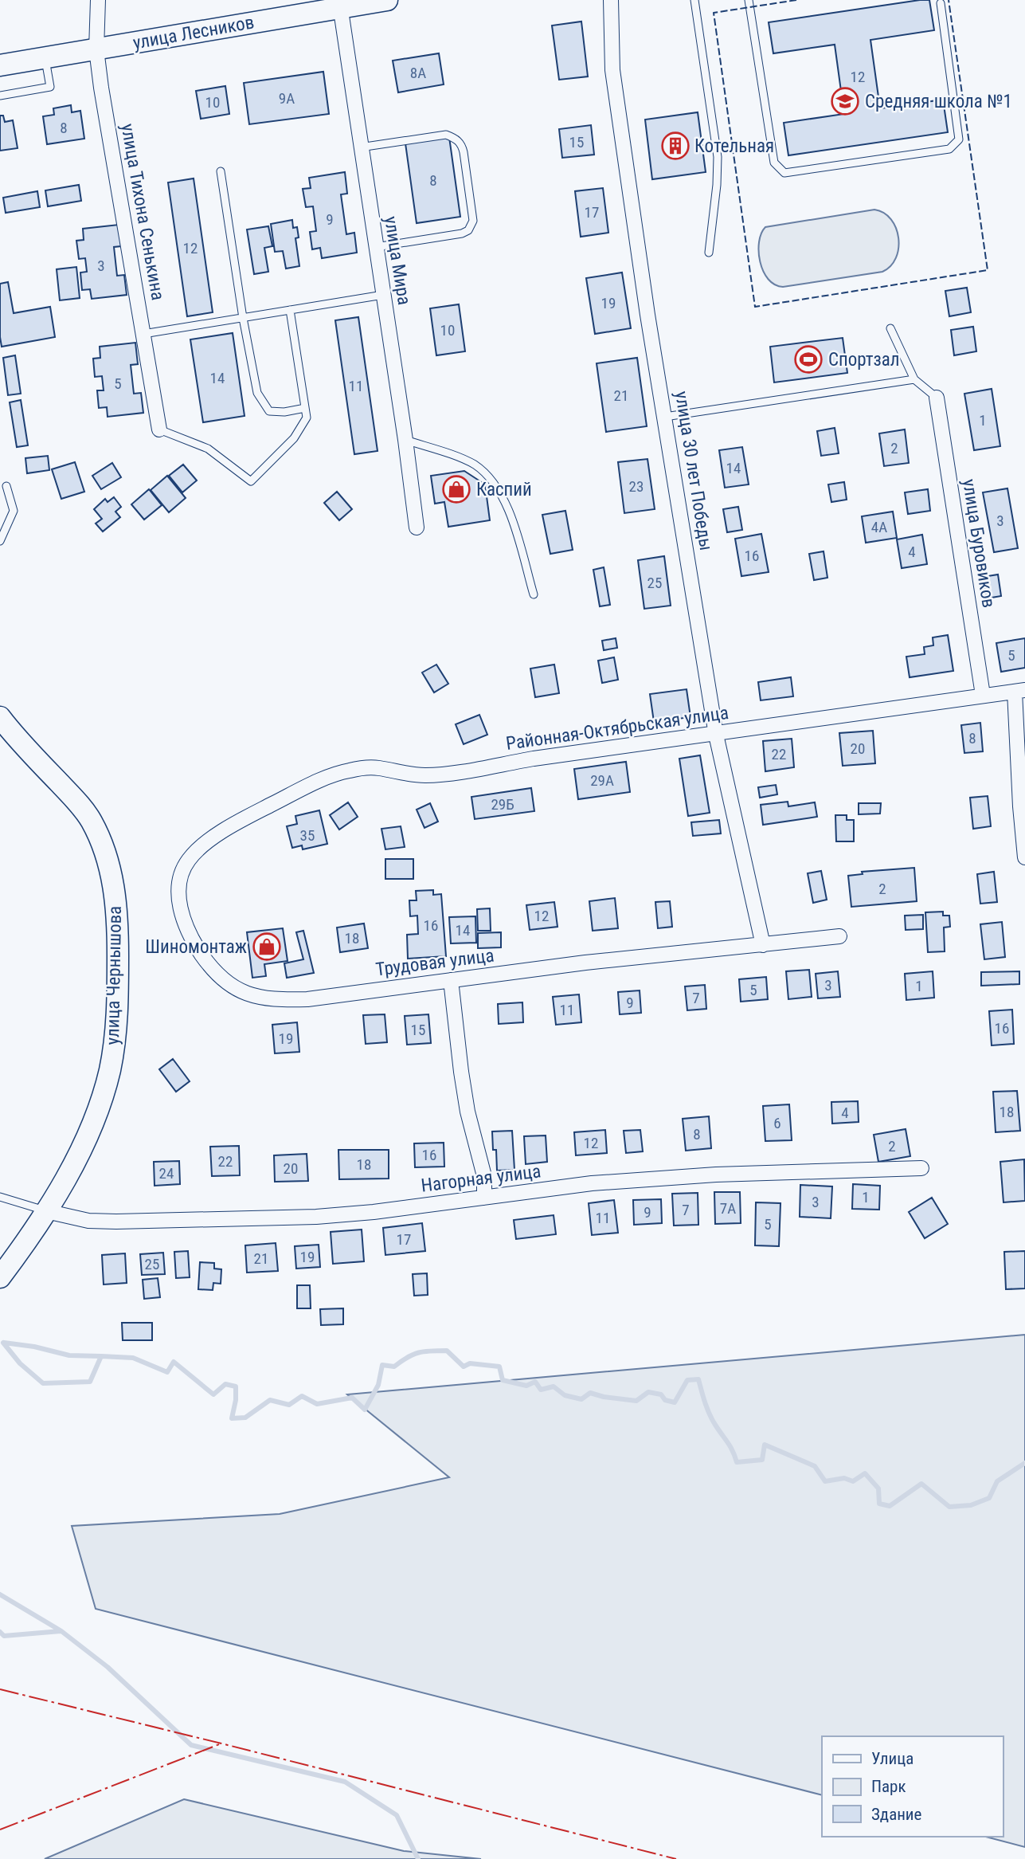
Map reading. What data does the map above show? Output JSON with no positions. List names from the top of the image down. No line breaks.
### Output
{"streets":{"main road":["улица Лесников","улица Чернышова"],"street":["улица Тихона Сенькина","улица Мира","улица 30 лет Победы","улица Буровиков","Районная-Октябрьская улица","Трудовая улица","Нагорная улица"]},"crossings":[["улица Лесников","улица Тихона Сенькина"],["улица Лесников","улица Мира"],["улица 30 лет Победы","Районная-Октябрьская улица"],["улица 30 лет Победы","Трудовая улица"],["улица Буровиков","Районная-Октябрьская улица"],["Районная-Октябрьская улица","Трудовая улица"],["улица Чернышова","Нагорная улица"]],"places":{"school or university":["Средняя школа №1"],"building":["Котельная"],"sports":["Спортзал"],"shop":["Каспий","Шиномонтаж"]},"house_numbers":["8А","12","9А","10","8","15","8","17","9","12","3","19","10","14","5","11","21","1","2","14","23","3","4А","4","16","25","5","8","20","22","29А","29Б","35","2","12","16","14","18","3","1","5","7","9","11","16","15","19","18","4","6","8","12","2","16","22","18","20","24","1","3","7А","7","9","11","5","17","19","21","25"],"legend":["Улица","Парк","Здание"]}
